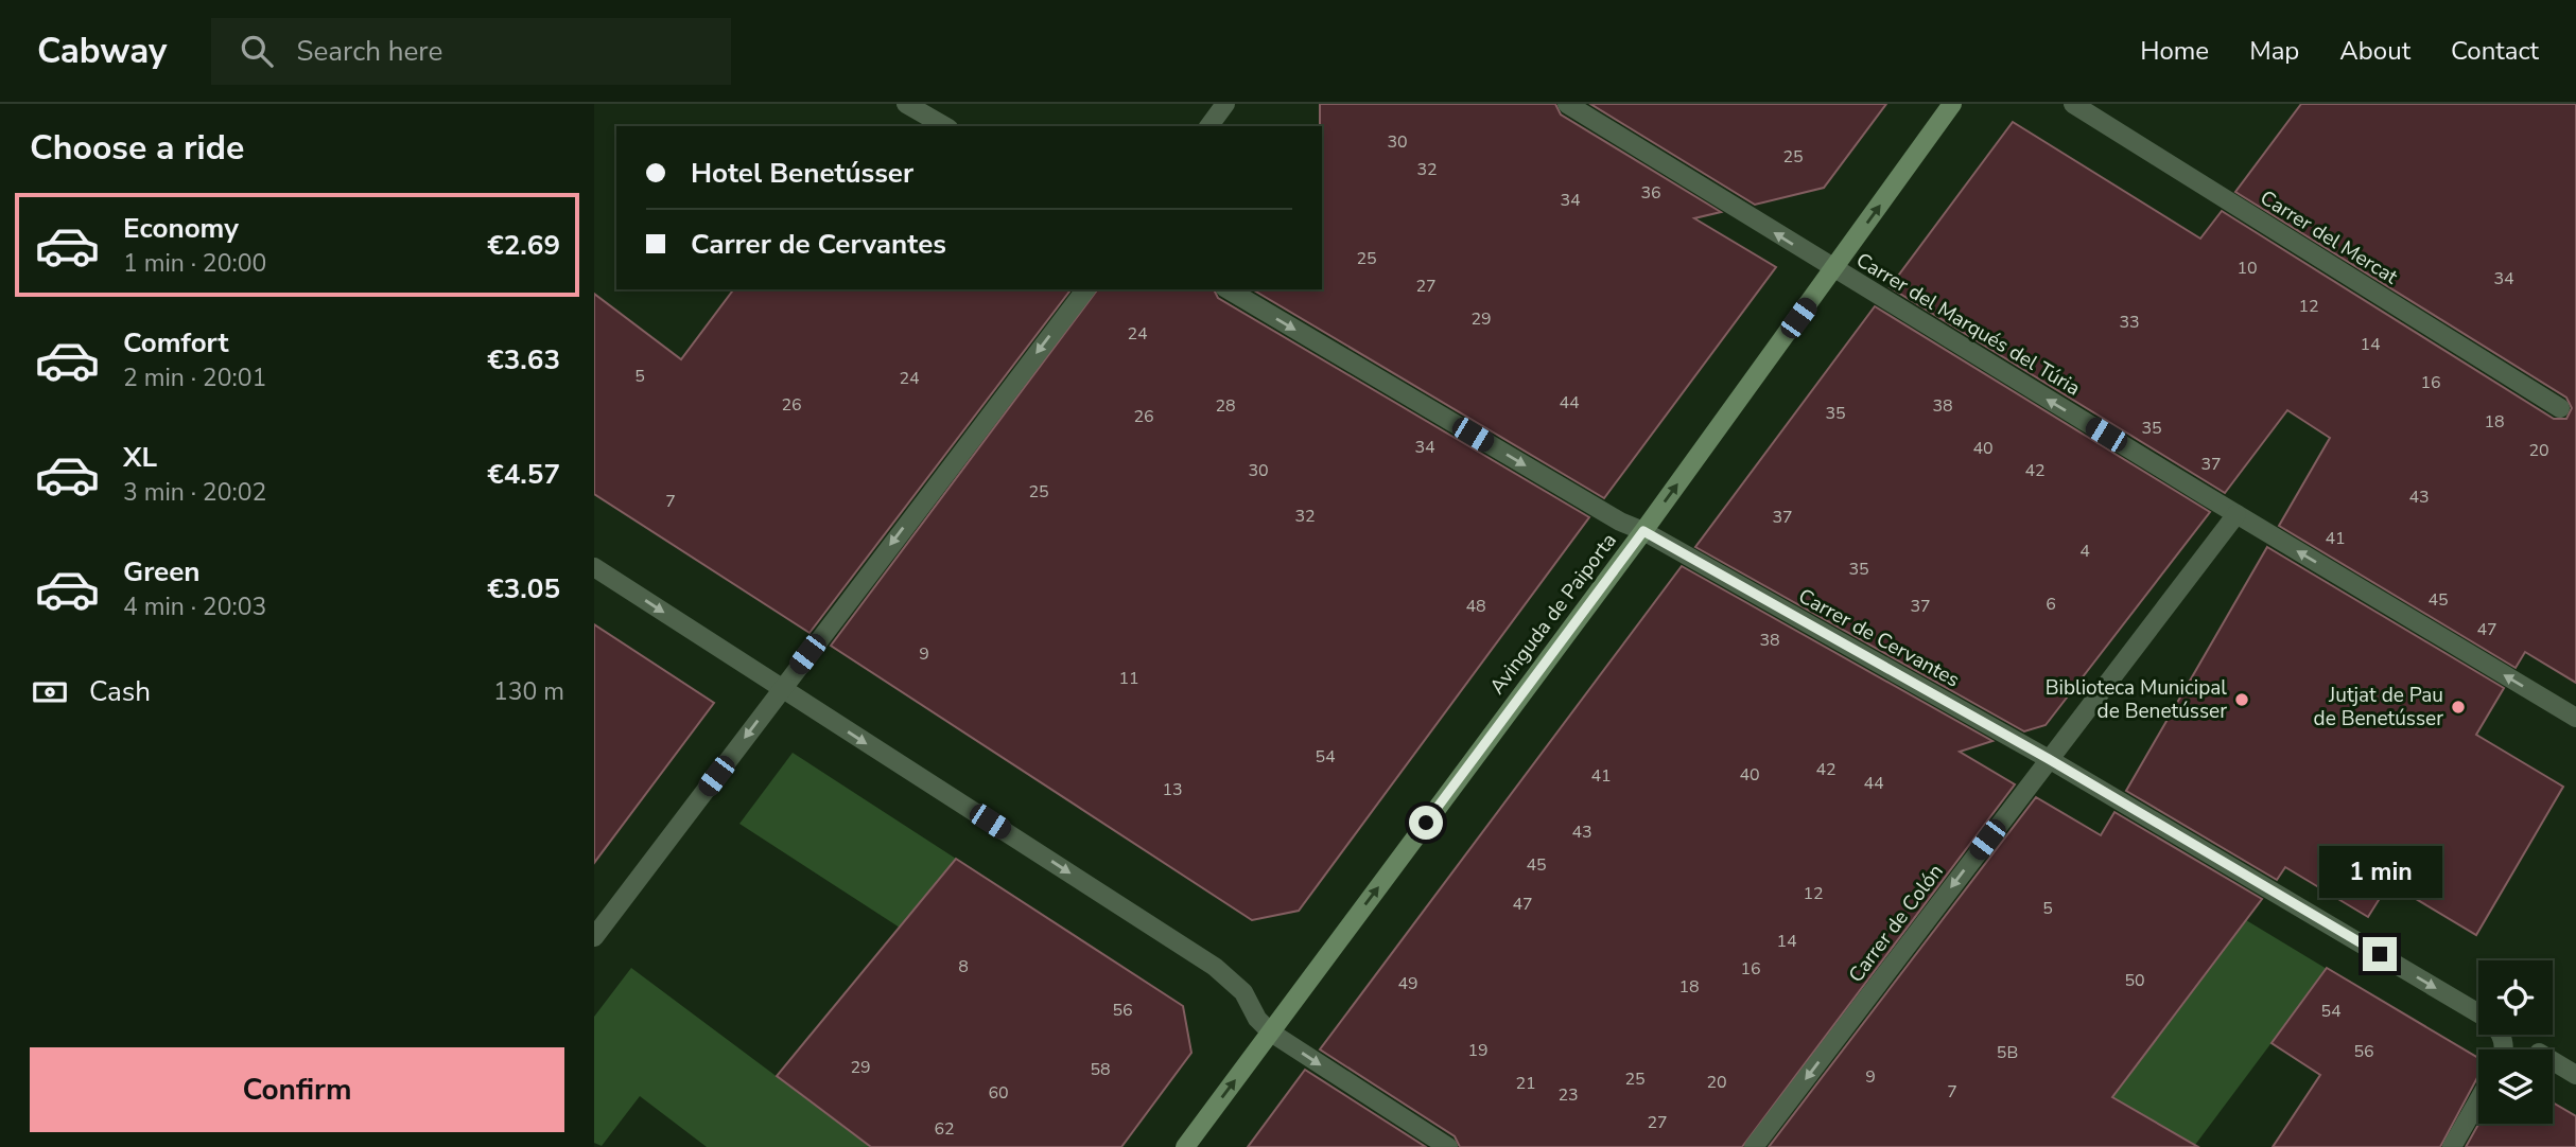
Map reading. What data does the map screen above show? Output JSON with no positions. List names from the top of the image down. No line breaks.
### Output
{"streets":{"street":["Carrer del Mercat","Carrer del Marqués del Túria","Avinguda de Paiporta","Carrer de Cervantes","Carrer de Colón"]},"crossings":[["Carrer del Marqués del Túria","Avinguda de Paiporta"],["Carrer del Marqués del Túria","Carrer de Colón"],["Avinguda de Paiporta","Carrer de Cervantes"],["Carrer de Cervantes","Carrer de Colón"]],"one_way":["Carrer del Marqués del Túria","Avinguda de Paiporta","Carrer de Cervantes","Carrer de Colón"],"places":["Biblioteca Municipal de Benetússer","Jutjat de Pau de Benetússer"],"house_numbers":["30","25","32","36","34","25","10","34","27","12","29","33","24","14","5","24","16","44","26","28","38","35","26","18","35","34","40","20","37","30","42","25","43","7","32","37","41","4","35","45","6","48","37","47","38","9","11","54","42","40","41","44","13","43","45","12","47","5","14","8","16","50","49","18","56","54","19","56","5B","29","58","9","25","20","21","7","60","23","27","62"],"page":{"header":"Cabway","search":"Search here","nav":["Home","Map","About","Contact"],"heading":"Choose a ride","banner":["Hotel Benetússer","Carrer de Cervantes"],"list":[{"name":"Economy","note":"1 min · 20:00","value":"€2.69"},{"name":"Comfort","note":"2 min · 20:01","value":"€3.63"},{"name":"XL","note":"3 min · 20:02","value":"€4.57"},{"name":"Green","note":"4 min · 20:03","value":"€3.05"}],"pay":["Cash","130 m"],"bubble":"1 min","buttons":"Confirm"}}
